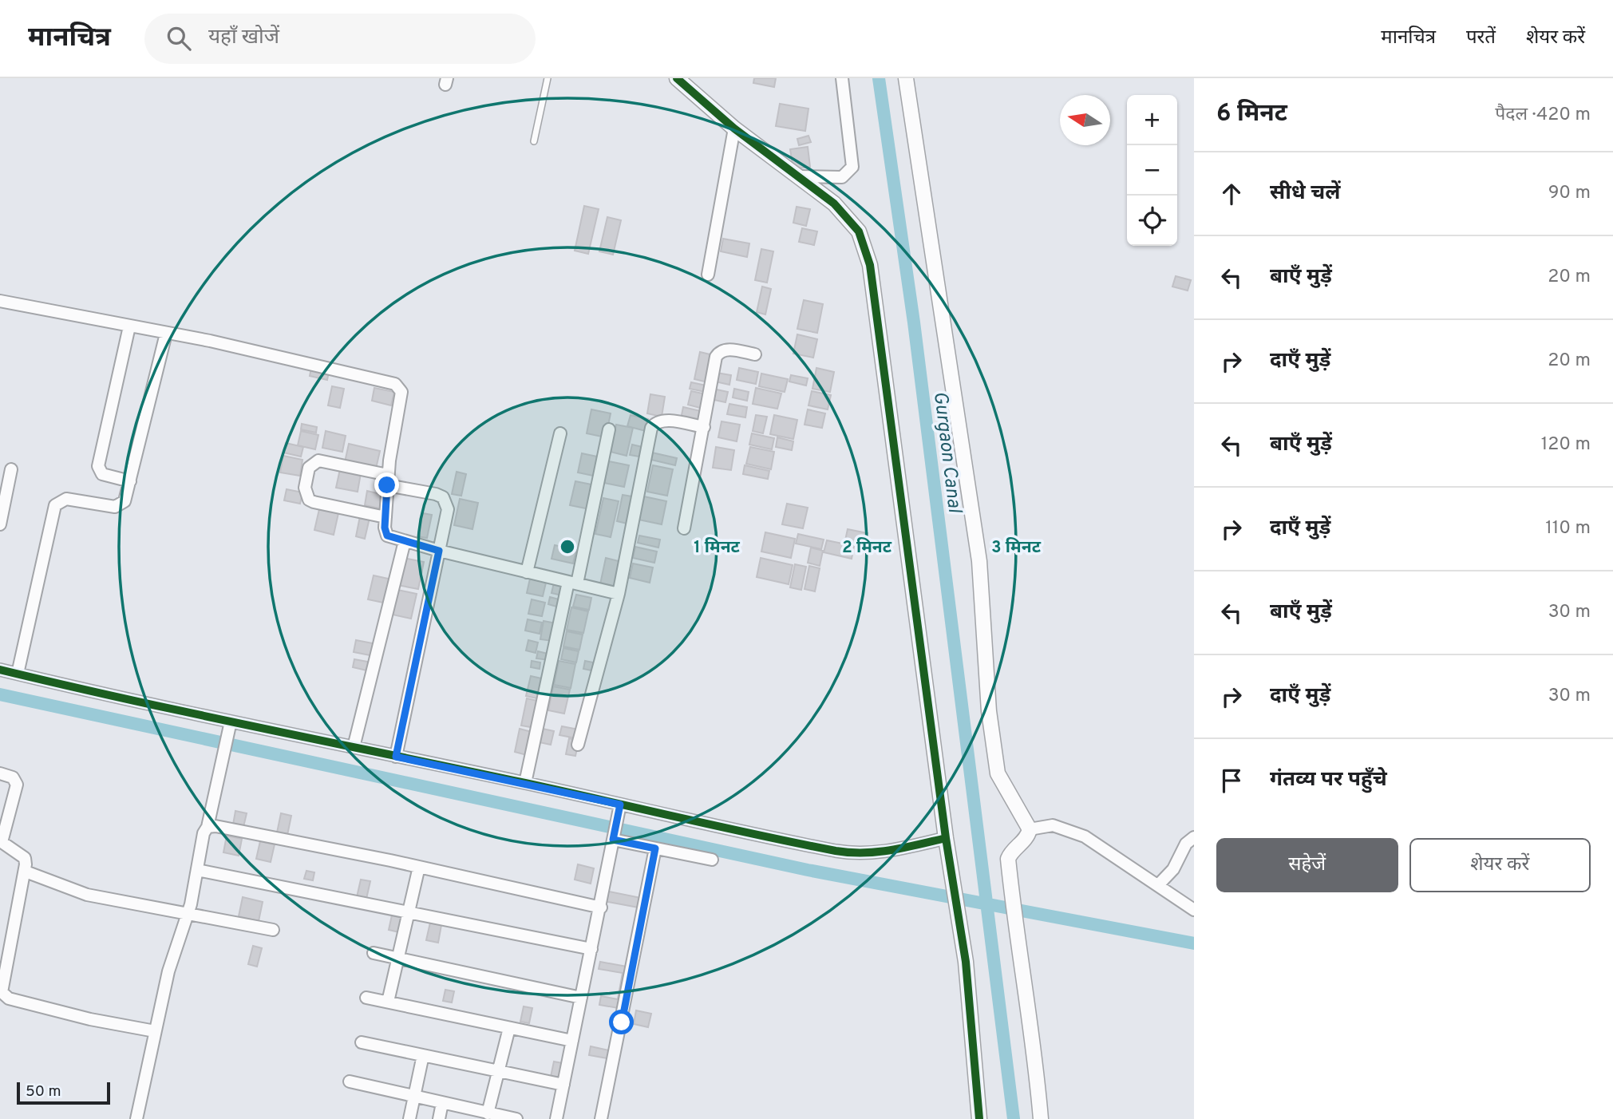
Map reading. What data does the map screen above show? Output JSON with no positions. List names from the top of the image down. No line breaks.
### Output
{"water":["Gurgaon Canal"],"scale_bar":"50 m","north":"left","page":{"header":"मानचित्र","search":"यहाँ खोजें","nav":["मानचित्र","परतें","शेयर करें"],"heading":["6 मिनट","पैदल · 420 m"],"map_buttons":["+","−"],"list":[["सीधे चलें","90 m"],["बाएँ मुड़ें","20 m"],["दाएँ मुड़ें","20 m"],["बाएँ मुड़ें","120 m"],["दाएँ मुड़ें","110 m"],["बाएँ मुड़ें","30 m"],["दाएँ मुड़ें","30 m"],"गंतव्य पर पहुँचे"],"buttons":["सहेजें","शेयर करें"],"scale":"50 m"},"rings":["1 मिनट","2 मिनट","3 मिनट"]}
